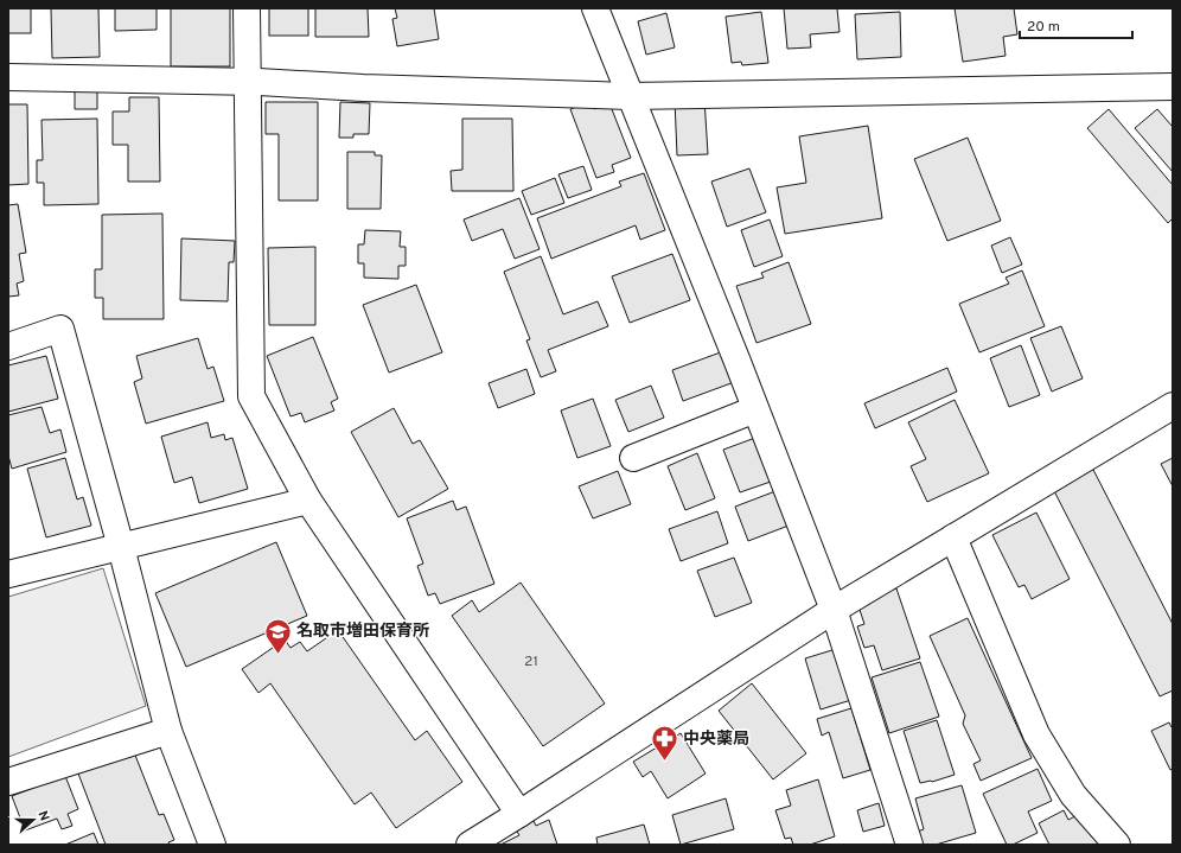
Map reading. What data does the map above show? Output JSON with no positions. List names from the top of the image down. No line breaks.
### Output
{"places":{"school or university":["名取市増田保育所"],"pharmacy":["中央薬局"]},"house_numbers":["21"],"scale_bar":"20 m","north":"right"}
